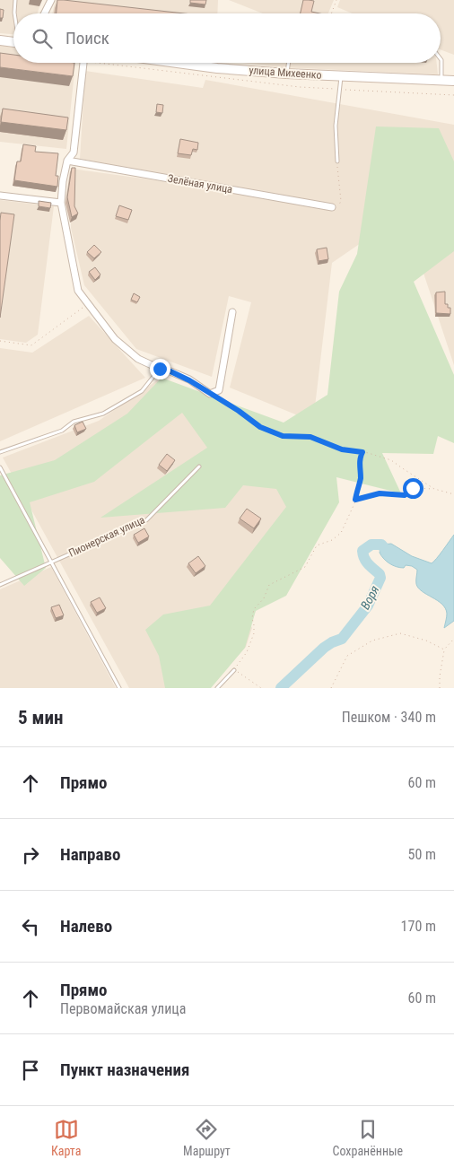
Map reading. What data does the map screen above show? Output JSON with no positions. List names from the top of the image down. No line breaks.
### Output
{"streets":{"street":["улица Михеенко","Зелёная улица"],"lane":["Пионерская улица"]},"water":["Воря"],"page":{"search":"Поиск","heading":["5 мин","Пешком · 340 m"],"list":[["Прямо","60 m"],["Направо","50 m"],["Налево","170 m"],["Прямо","Первомайская улица","60 m"],"Пункт назначения"],"nav":["Карта","Маршрут","Сохранённые"]}}
